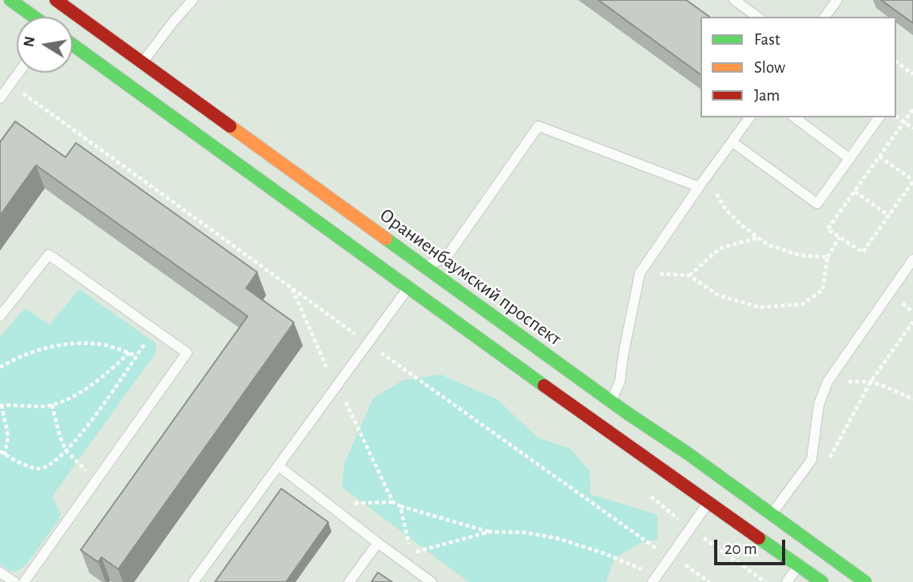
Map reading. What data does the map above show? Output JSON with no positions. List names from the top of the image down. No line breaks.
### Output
{"streets":{"main road":["Ораниенбаумский проспект"]},"legend":["Fast","Slow","Jam"],"scale_bar":"20 m","north":"left"}
